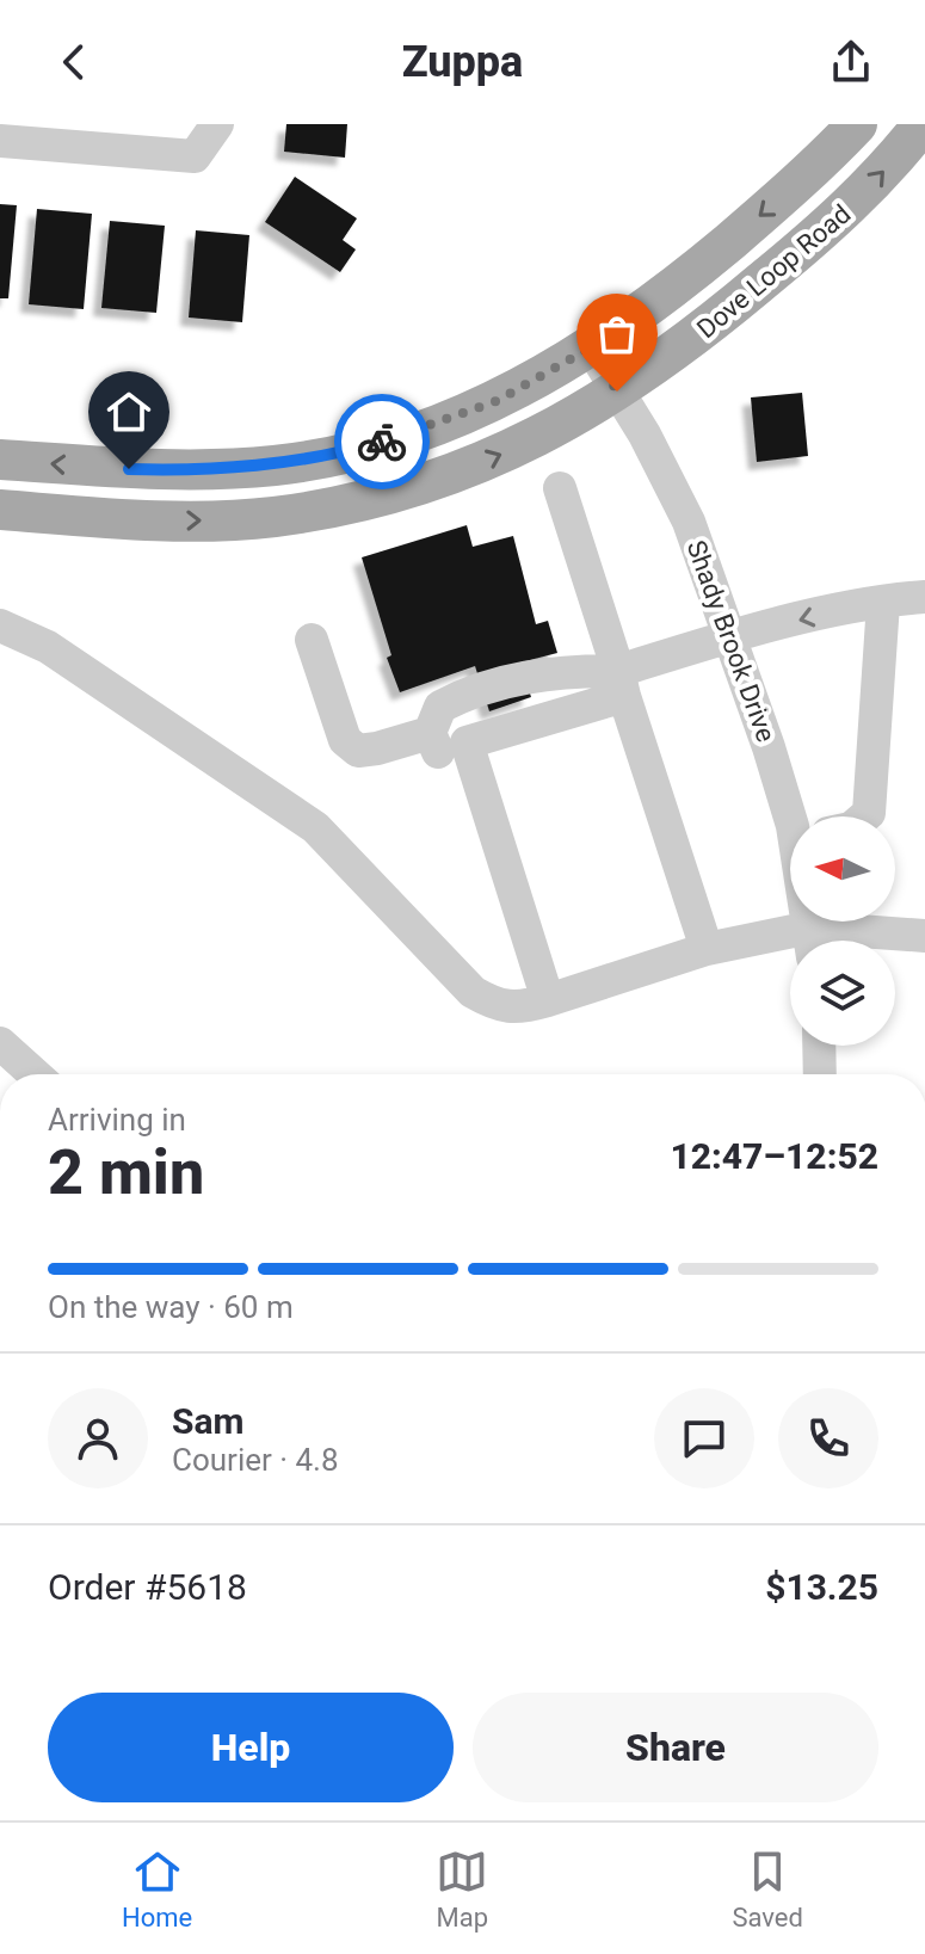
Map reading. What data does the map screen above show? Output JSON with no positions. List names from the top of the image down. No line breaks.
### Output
{"streets":{"main road":["Dove Loop Road"],"street":["Shady Brook Drive"]},"crossings":[["Dove Loop Road","Shady Brook Drive"]],"north":"left","page":{"header":"Zuppa","heading":["2 min","Arriving in","12:47–12:52"],"panel":["Sam","Courier · 4.8","Order #5618","$13.25"],"bar":"On the way · 60 m","buttons":["Help","Share"],"tabs":["Home","Map","Saved"]}}
